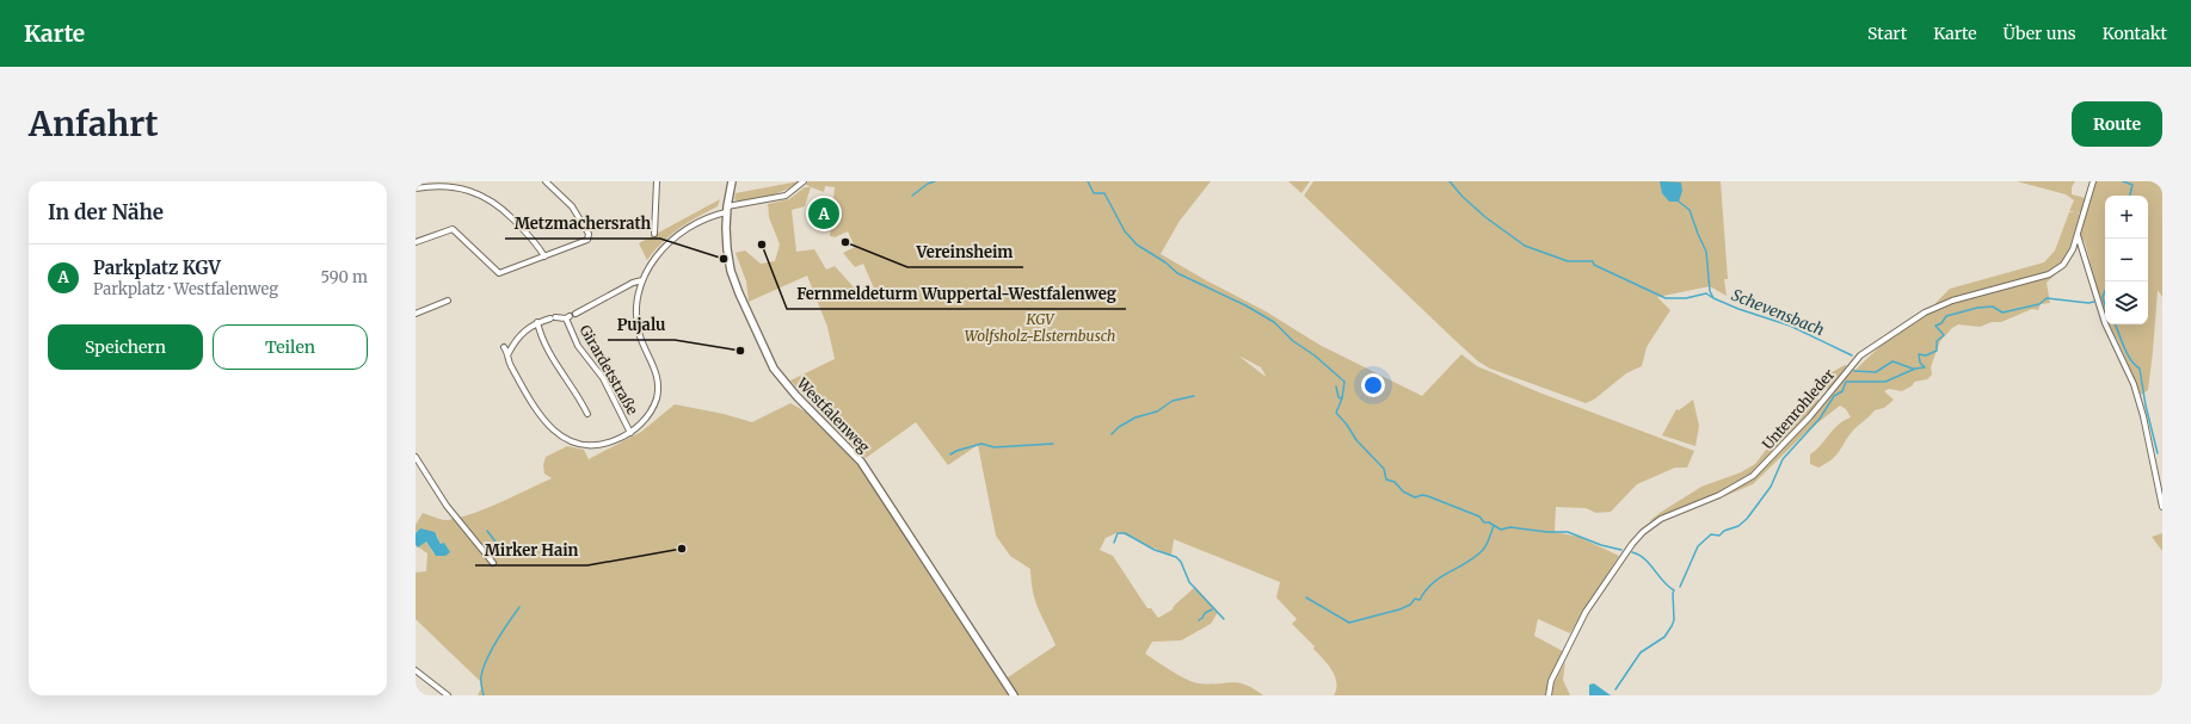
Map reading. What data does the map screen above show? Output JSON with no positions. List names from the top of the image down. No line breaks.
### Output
{"streets":{"street":["Girardetstraße","Untenrohleder","Westfalenweg"]},"crossings":[["Girardetstraße","Westfalenweg"]],"water":["Schevensbach"],"parks":["KGV Wolfsholz-Elsternbusch"],"places":["Vereinsheim","Fernmeldeturm Wuppertal-Westfalenweg","Metzmachersrath","Pujalu","Mirker Hain"],"page":{"header":"Karte","nav":["Start","Karte","Über uns","Kontakt"],"buttons":["Route",["Speichern","Teilen"]],"title":"Anfahrt","heading":"In der Nähe","map_buttons":["+","−"],"pins":"A","list":[{"mark":"A","name":"Parkplatz KGV","note":"Parkplatz · Westfalenweg","value":"590 m"}]}}
